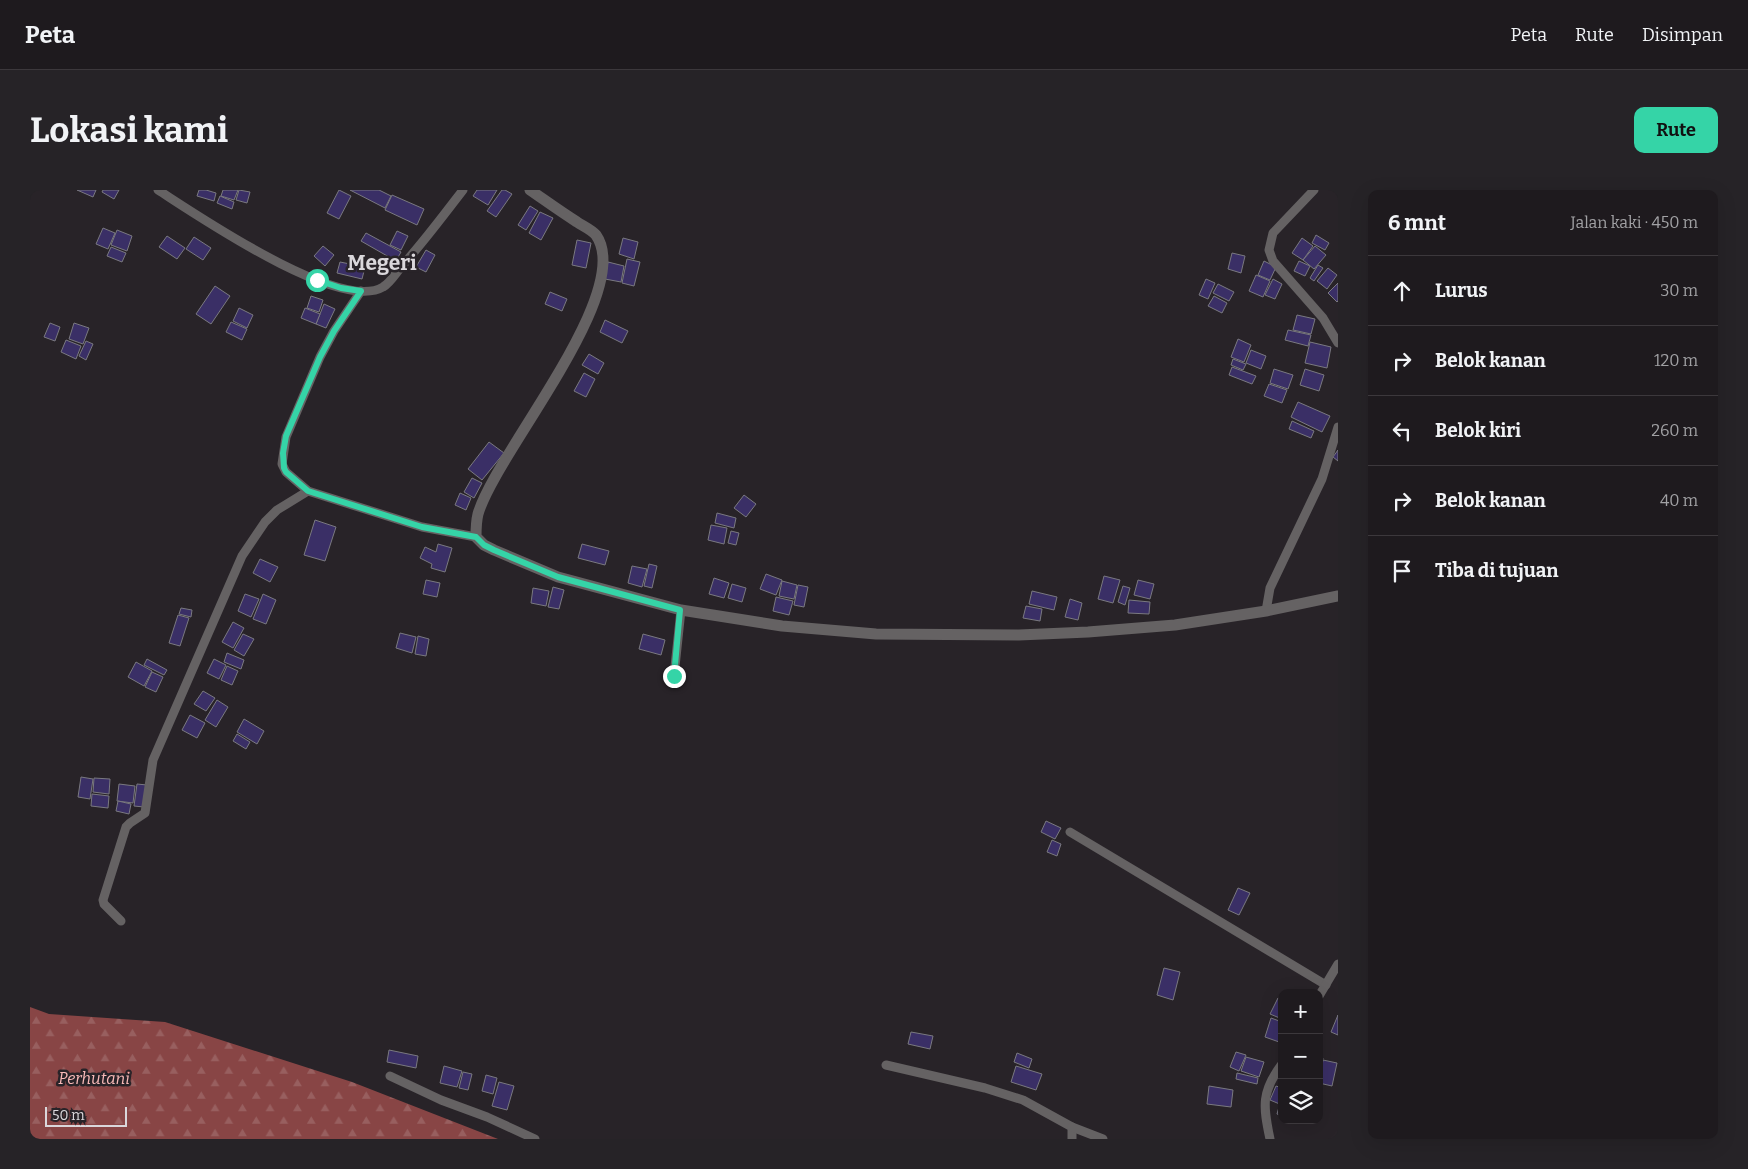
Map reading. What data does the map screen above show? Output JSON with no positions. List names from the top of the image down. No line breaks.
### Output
{"districts":["Megeri"],"parks":["Perhutani"],"scale_bar":"50 m","page":{"header":"Peta","nav":["Peta","Rute","Disimpan"],"buttons":"Rute","title":"Lokasi kami","heading":["6 mnt","Jalan kaki · 450 m"],"list":[["Lurus","30 m"],["Belok kanan","120 m"],["Belok kiri","260 m"],["Belok kanan","40 m"],"Tiba di tujuan"],"map_buttons":["+","−"],"scale":"50 m"}}
